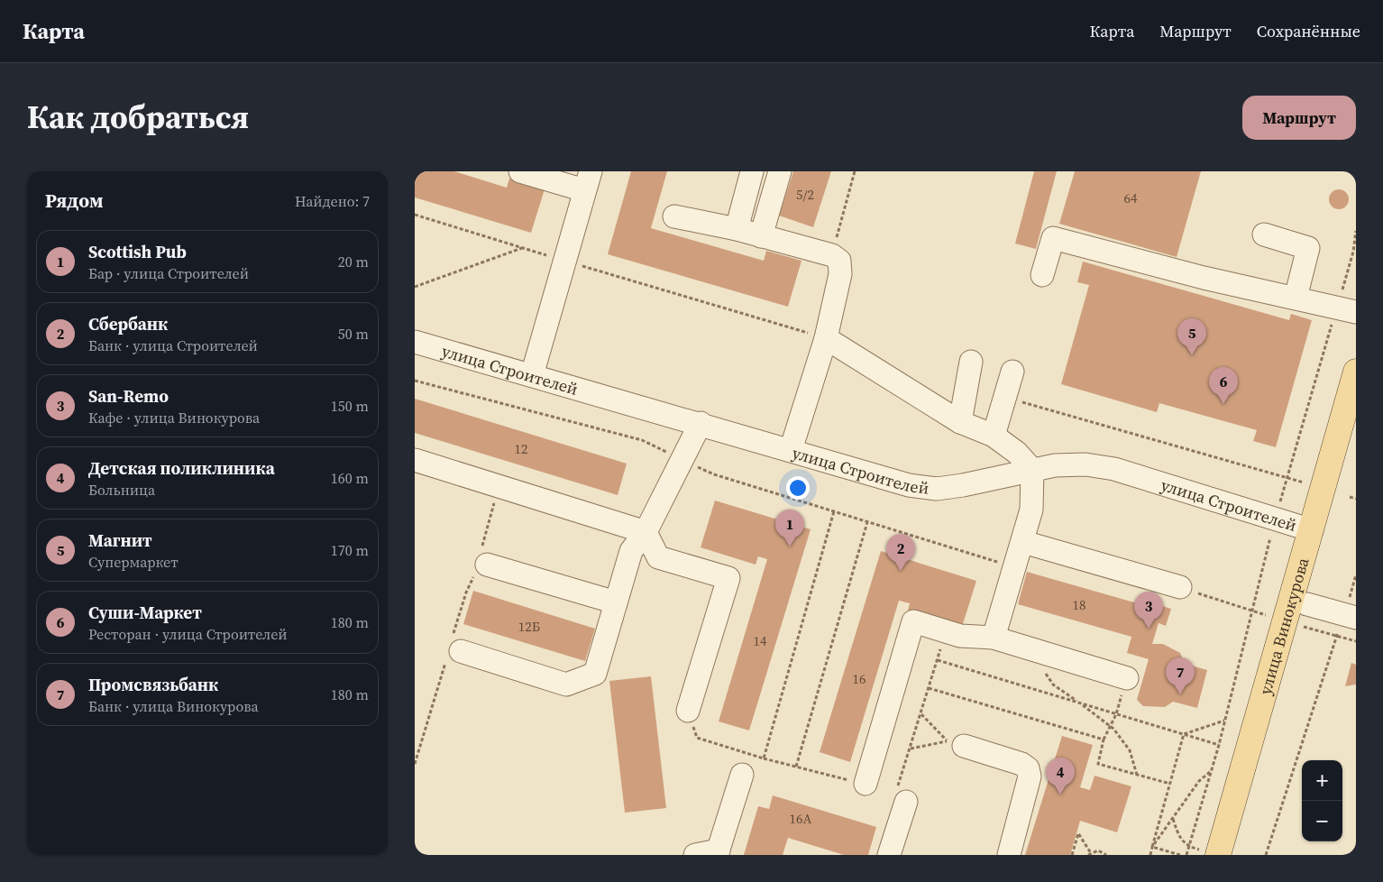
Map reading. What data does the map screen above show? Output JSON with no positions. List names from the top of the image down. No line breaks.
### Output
{"streets":{"main road":["улица Винокурова"],"street":["улица Строителей"]},"crossings":[["улица Строителей","улица Винокурова"]],"house_numbers":["5/2","64","12","18","12Б","14","16","16А"],"page":{"header":"Карта","nav":["Карта","Маршрут","Сохранённые"],"title":"Как добраться","buttons":"Маршрут","heading":["Рядом","Найдено: 7"],"list":[{"mark":"1","name":"Scottish Pub","note":"Бар · улица Строителей","value":"20 m"},{"mark":"2","name":"Сбербанк","note":"Банк · улица Строителей","value":"50 m"},{"mark":"3","name":"San-Remo","note":"Кафе · улица Винокурова","value":"150 m"},{"mark":"4","name":"Детская поликлиника","note":"Больница","value":"160 m"},{"mark":"5","name":"Магнит","note":"Супермаркет","value":"170 m"},{"mark":"6","name":"Суши-Маркет","note":"Ресторан · улица Строителей","value":"180 m"},{"mark":"7","name":"Промсвязьбанк","note":"Банк · улица Винокурова","value":"180 m"}],"pins":["5","6","1","2","3","7","4"],"map_buttons":["+","−"]}}
